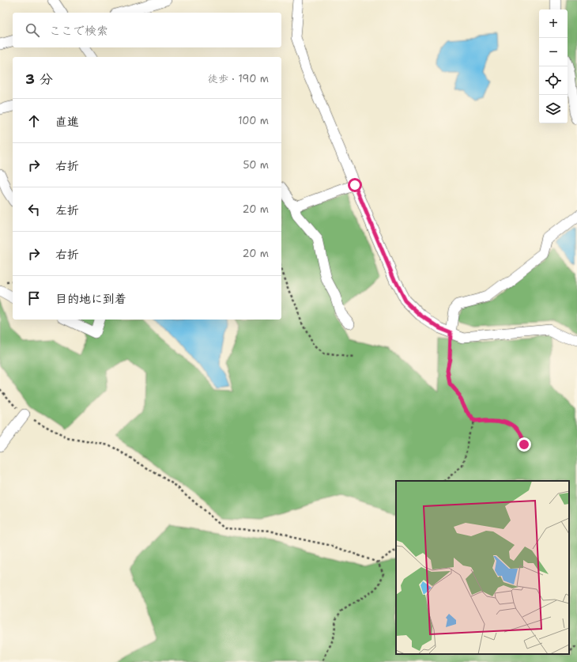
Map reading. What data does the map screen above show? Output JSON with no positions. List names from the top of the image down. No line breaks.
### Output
{"page":{"map_buttons":["+","−"],"search":"ここで検索","heading":["3 分","徒歩 · 190 m"],"list":[["直進","100 m"],["右折","50 m"],["左折","20 m"],["右折","20 m"],"目的地に到着"]}}
